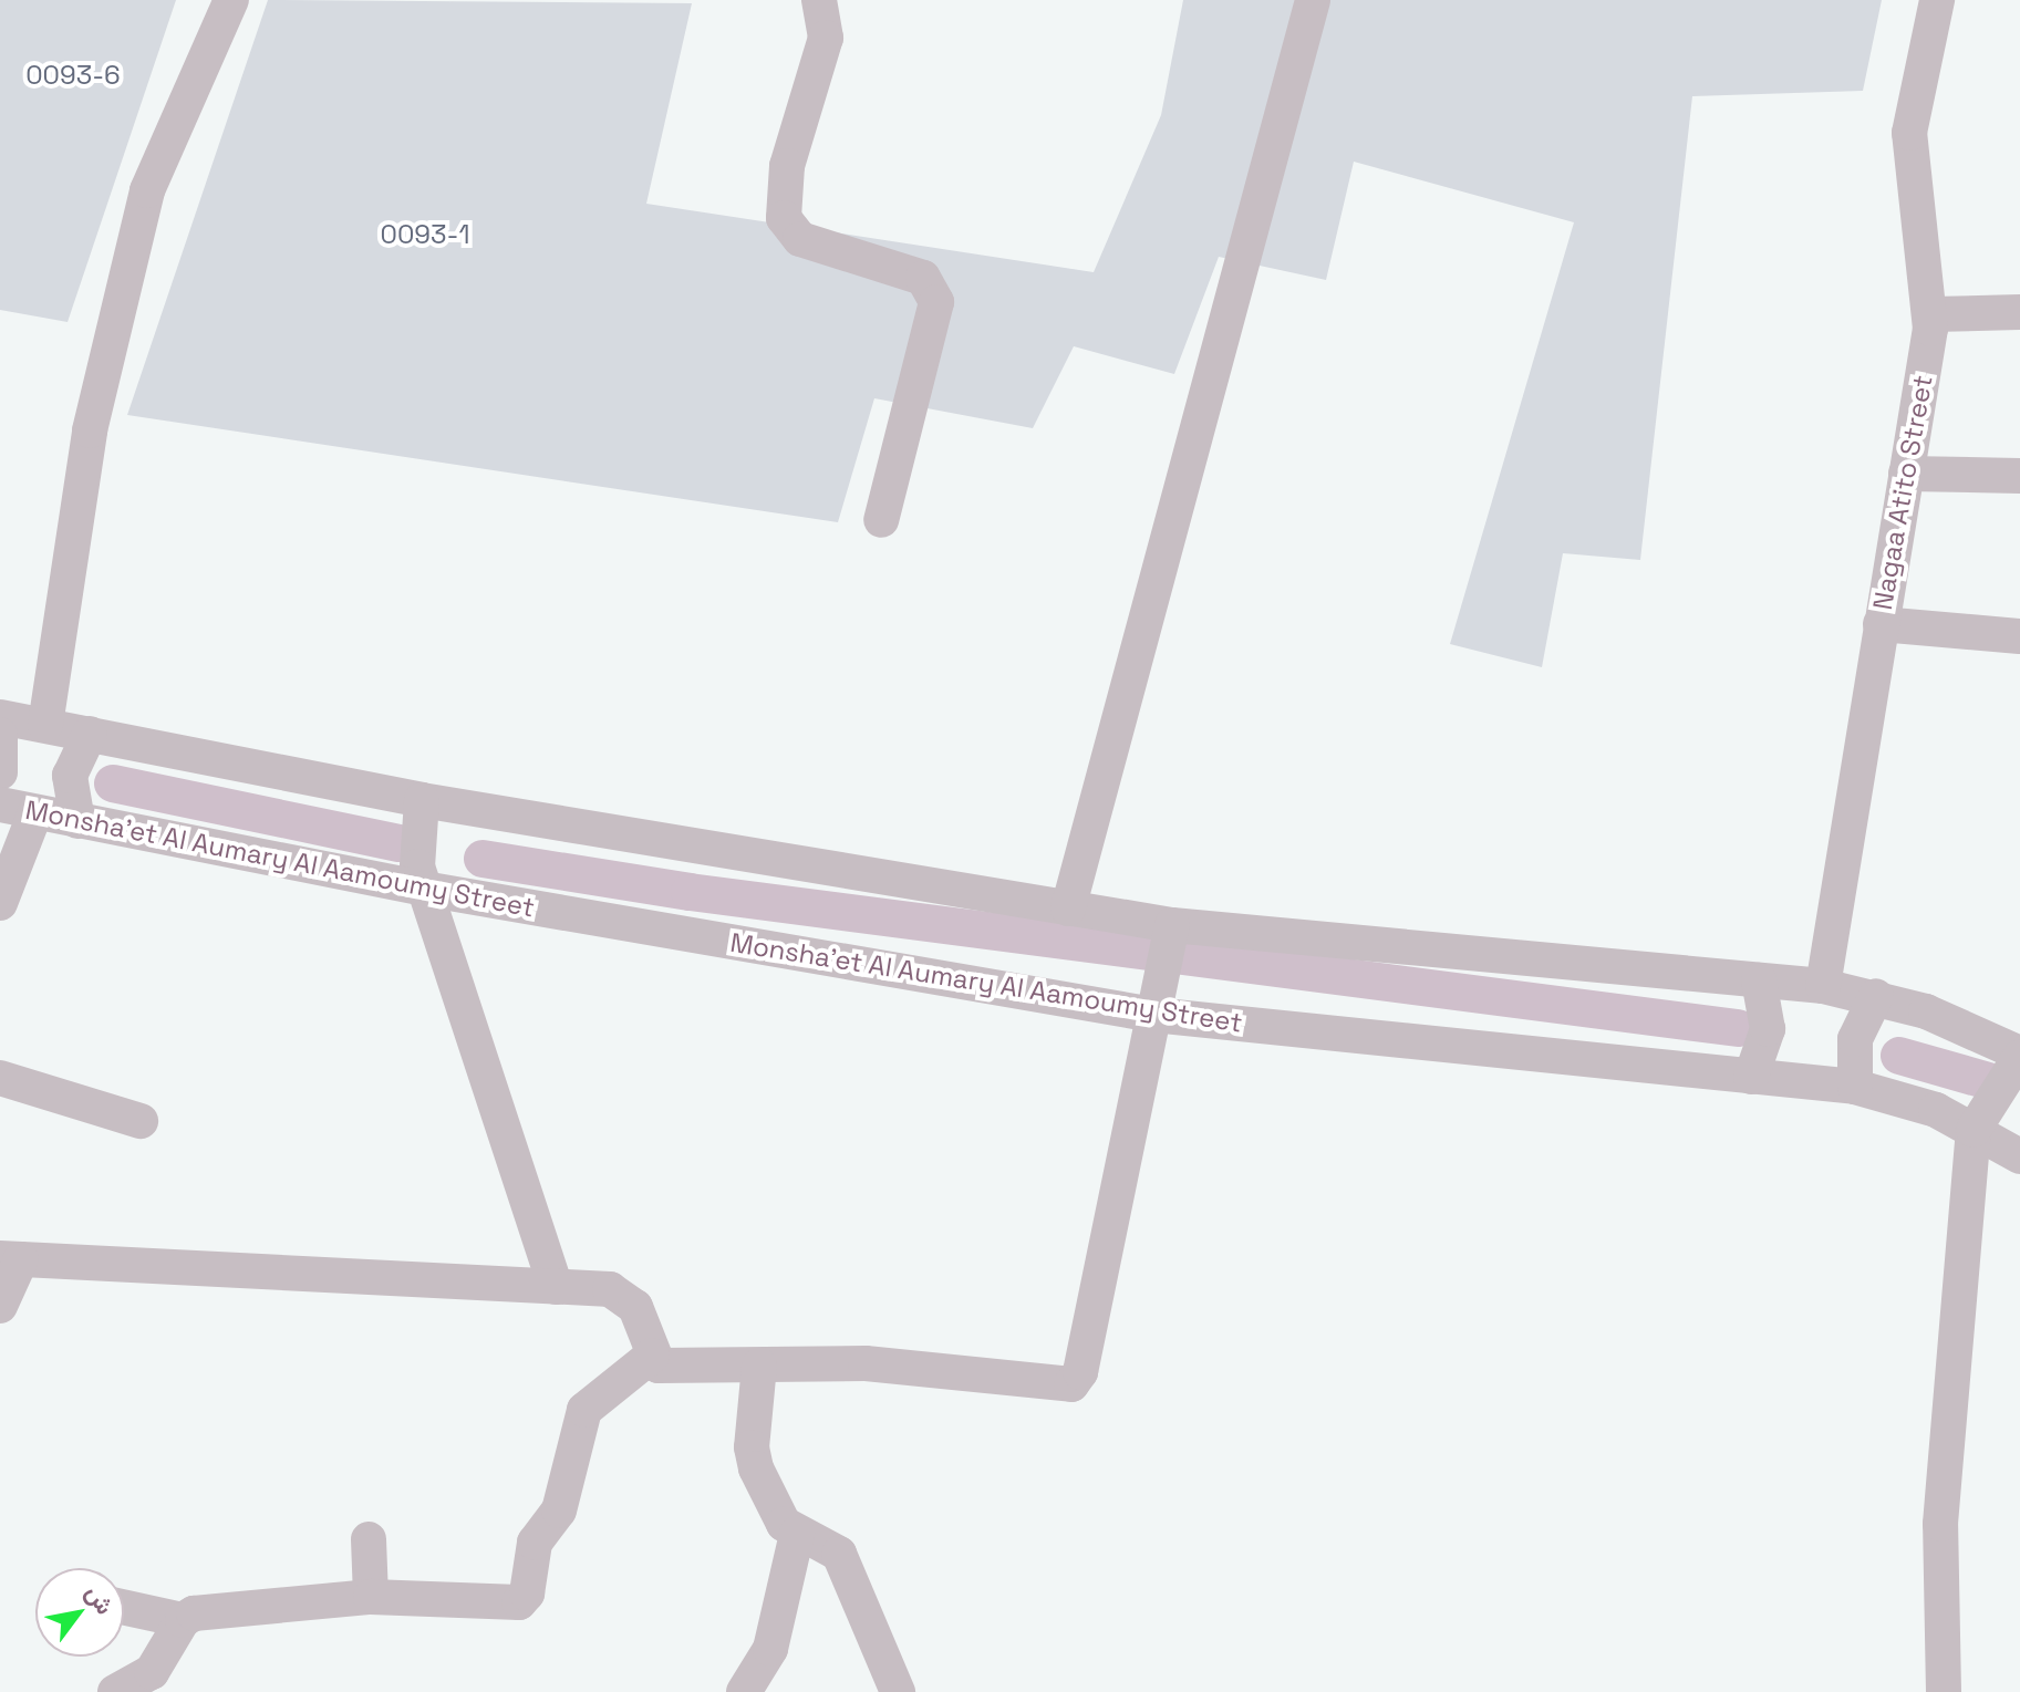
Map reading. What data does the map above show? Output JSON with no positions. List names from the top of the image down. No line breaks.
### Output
{"streets":{"street":["Nagaa Atito Street","Monsha'et Al Aumary Al Aamoumy Street"]},"parks":["0093-6","0093-1"],"north":"top right"}
